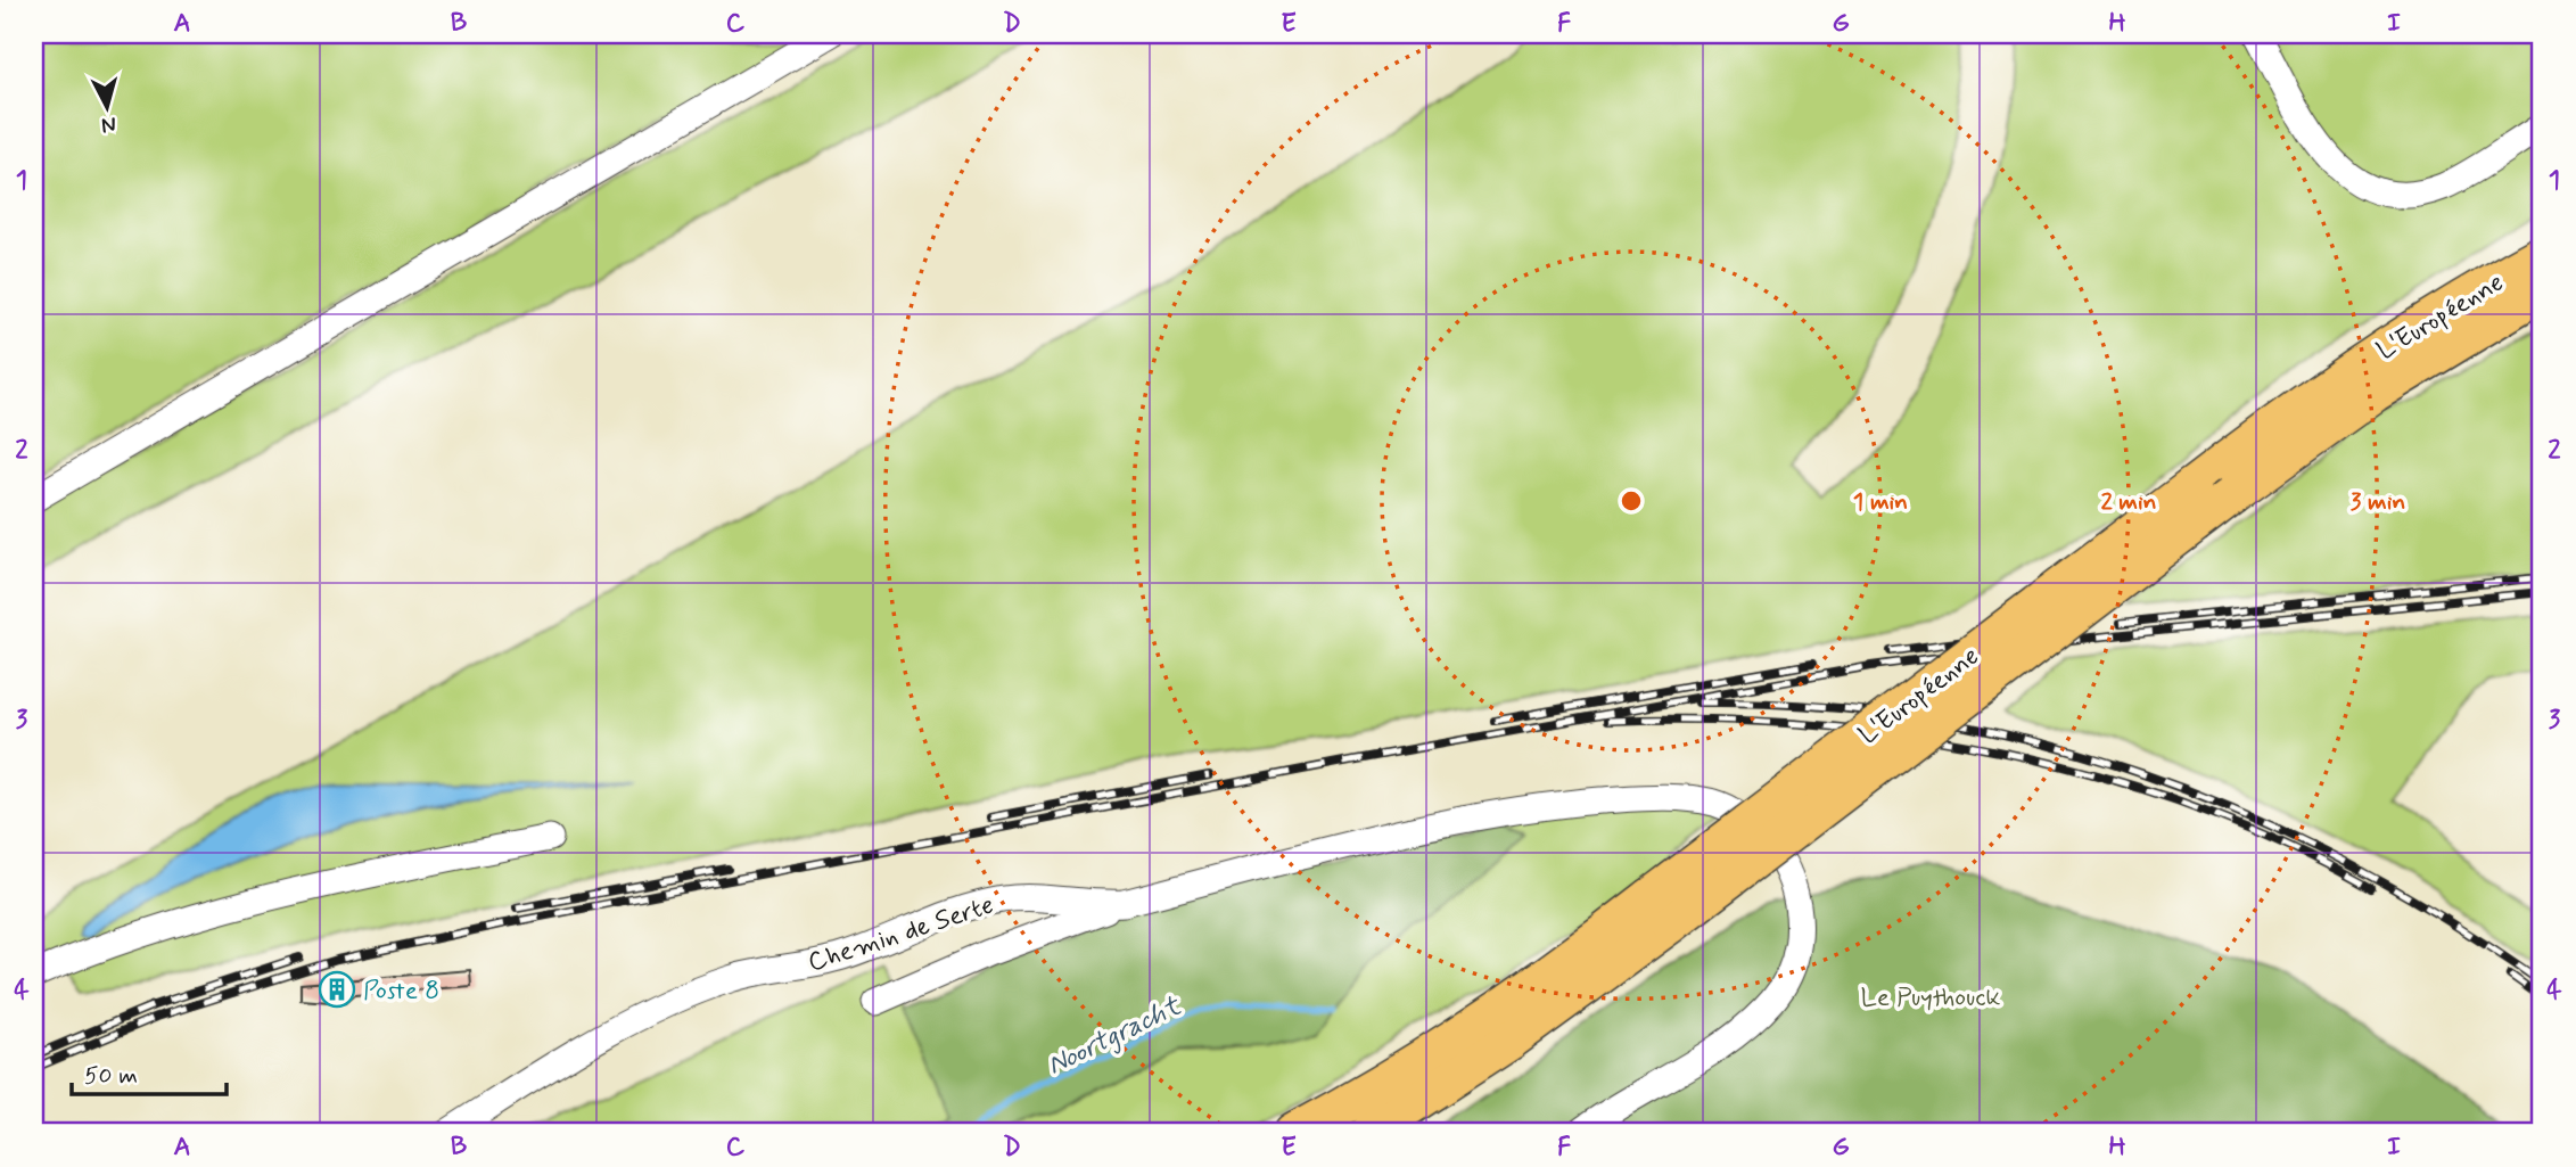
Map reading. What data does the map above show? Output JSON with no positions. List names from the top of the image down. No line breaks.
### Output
{"streets":{"highway":["L'Européenne"],"street":["Chemin de Serte"]},"water":["Noortgracht"],"parks":["Le Puythouck"],"places":{"building":["Poste 8"]},"scale_bar":"50 m","north":"bottom","grid":{"columns":["A","B","C","D","E","F","G","H","I"],"rows":["1","2","3","4"]},"rings":["1 min","2 min","3 min"]}
